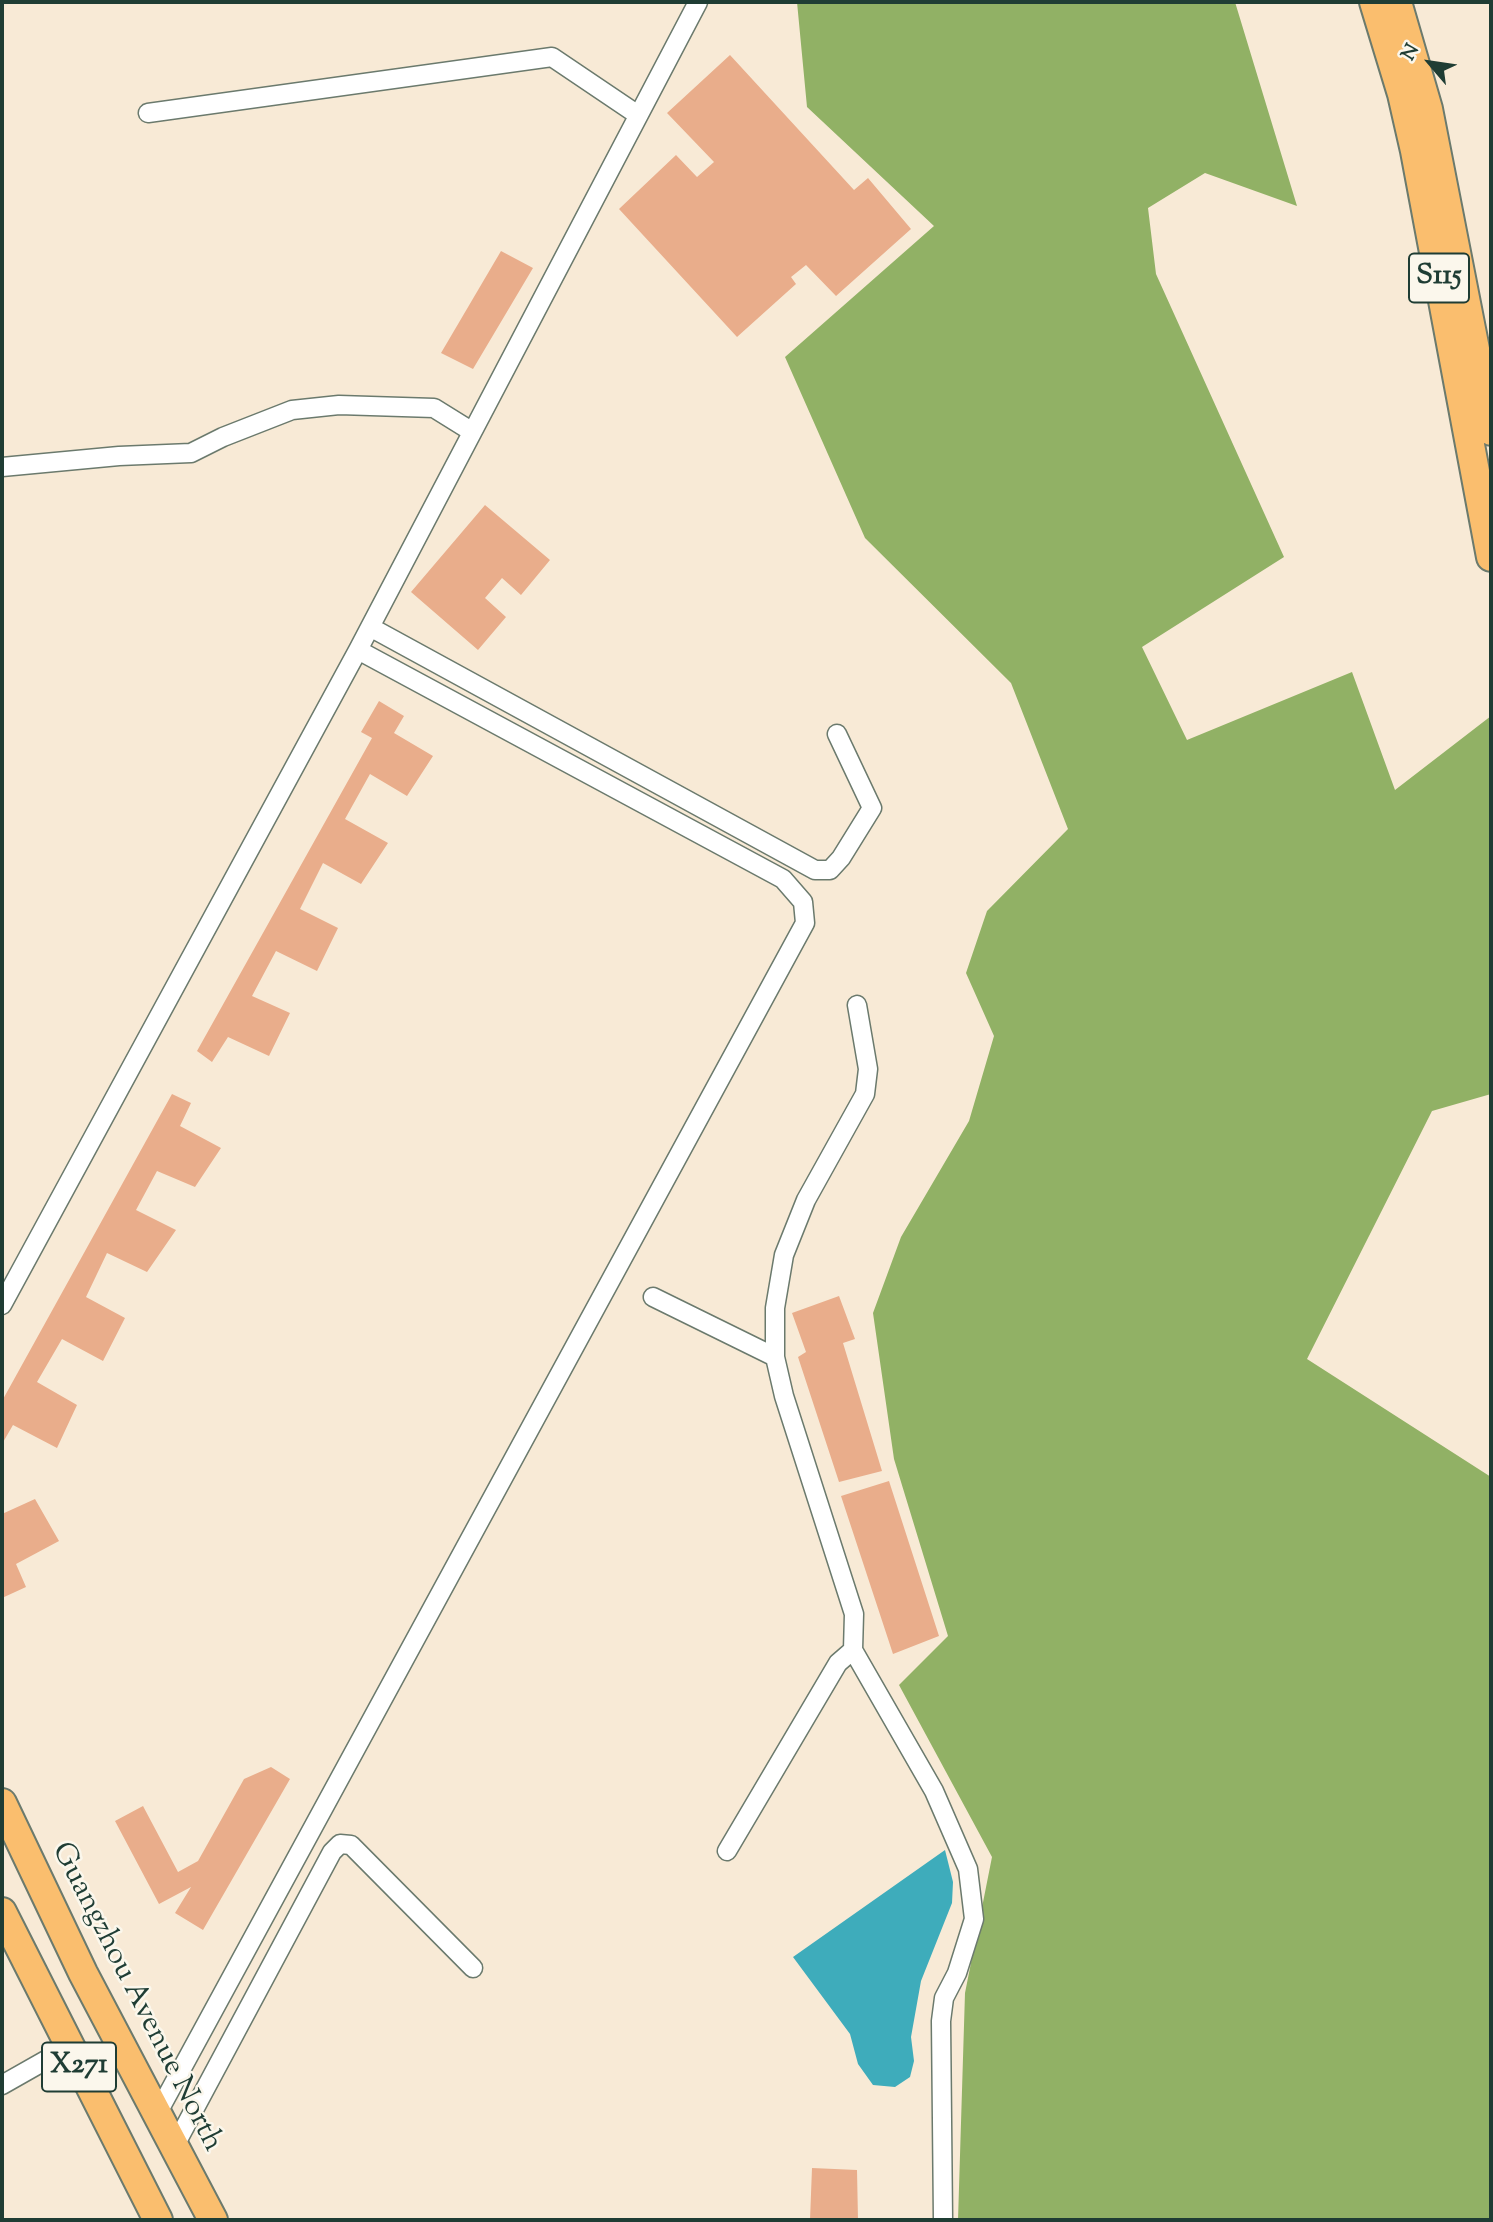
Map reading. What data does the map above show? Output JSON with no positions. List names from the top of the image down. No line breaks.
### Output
{"streets":{"main road":["S115","Guangzhou Avenue North","X271"]},"north":"top left"}
